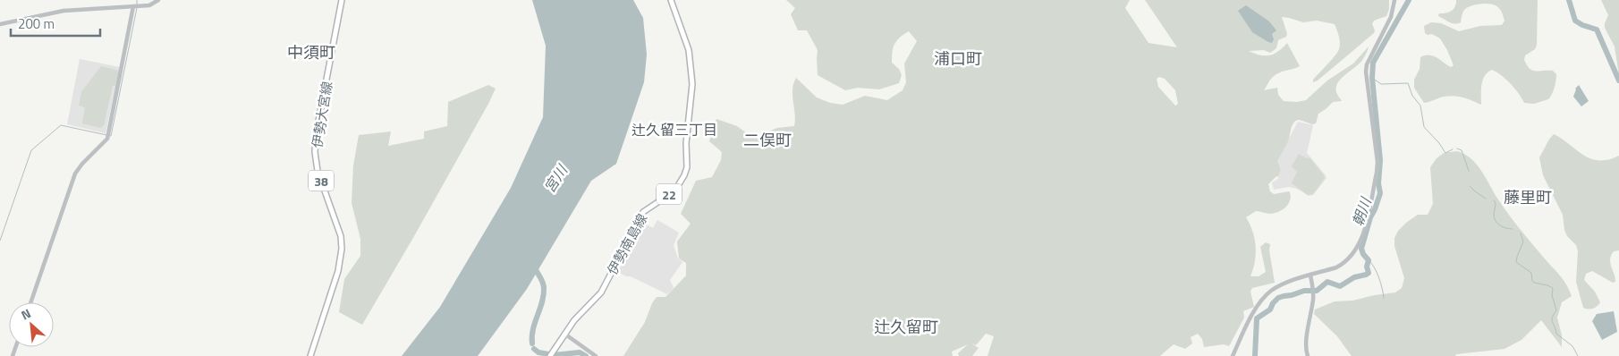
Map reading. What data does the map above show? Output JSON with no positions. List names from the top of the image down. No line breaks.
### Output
{"streets":{"main road":["伊勢大宮線","38","22","伊勢南島線"]},"districts":["中須町","浦口町","辻久留三丁目","二俣町","藤里町","辻久留町"],"water":["宮川","朝川"],"scale_bar":"200 m","north":"top left"}
